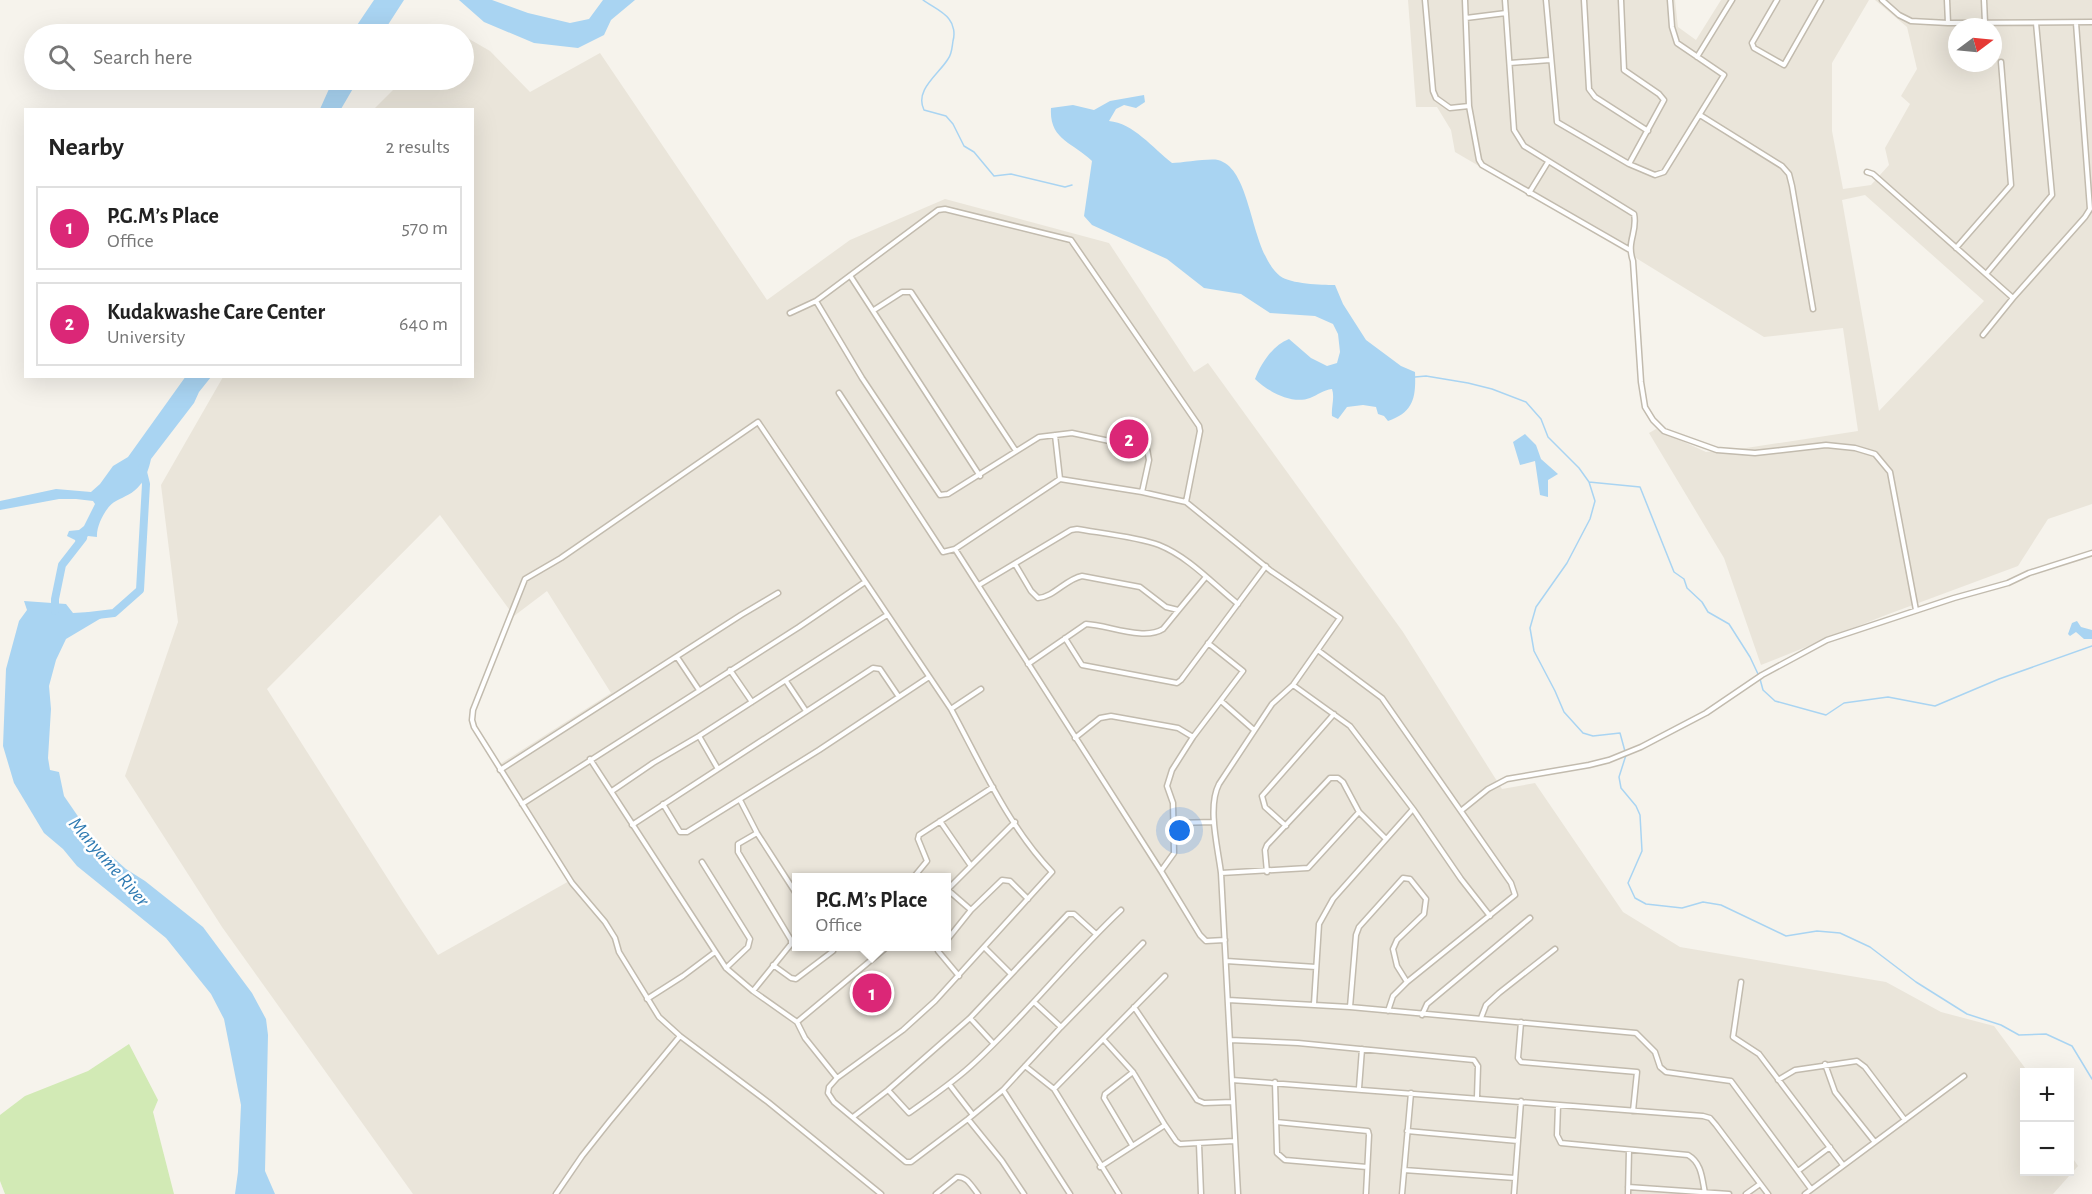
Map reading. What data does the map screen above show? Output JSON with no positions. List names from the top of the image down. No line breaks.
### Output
{"water":["Manyame River"],"north":"right","page":{"search":"Search here","heading":["Nearby","2 results"],"list":[{"mark":"1","name":"P.G.M’s Place","note":"Office","value":"570 m"},{"mark":"2","name":"Kudakwashe Care Center","note":"University","value":"640 m"}],"pins":["2","1"],"popup":["P.G.M’s Place","Office"],"map_buttons":["+","−"]}}
